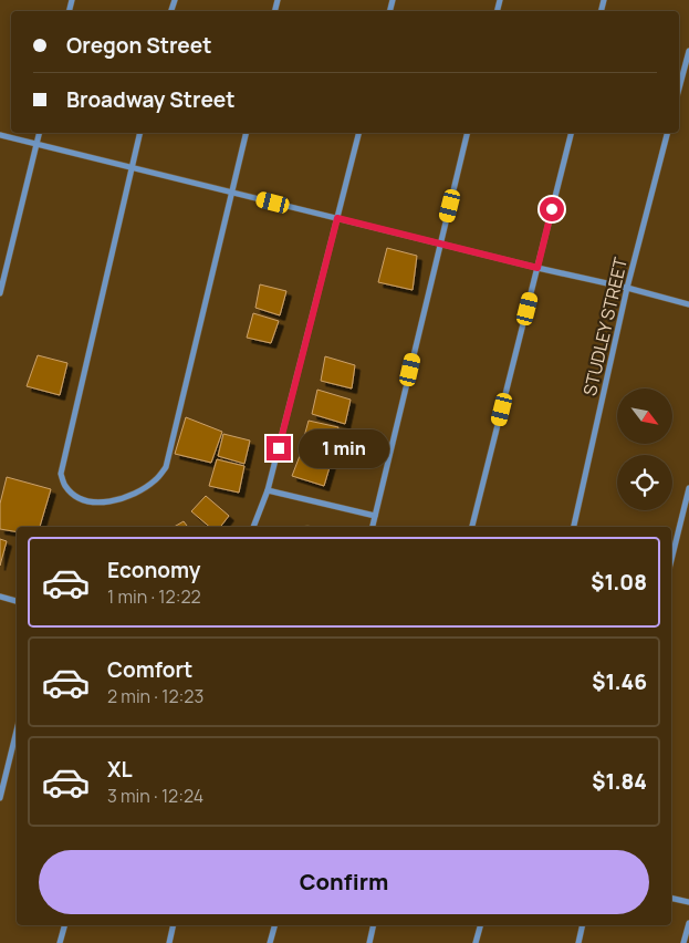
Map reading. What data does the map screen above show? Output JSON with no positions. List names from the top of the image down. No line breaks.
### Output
{"streets":{"street":["STUDLEY STREET"]},"north":"bottom right","page":{"banner":["Oregon Street","Broadway Street"],"bubble":"1 min","list":[{"name":"Economy","note":"1 min · 12:22","value":"$1.08"},{"name":"Comfort","note":"2 min · 12:23","value":"$1.46"},{"name":"XL","note":"3 min · 12:24","value":"$1.84"}],"buttons":"Confirm"}}
